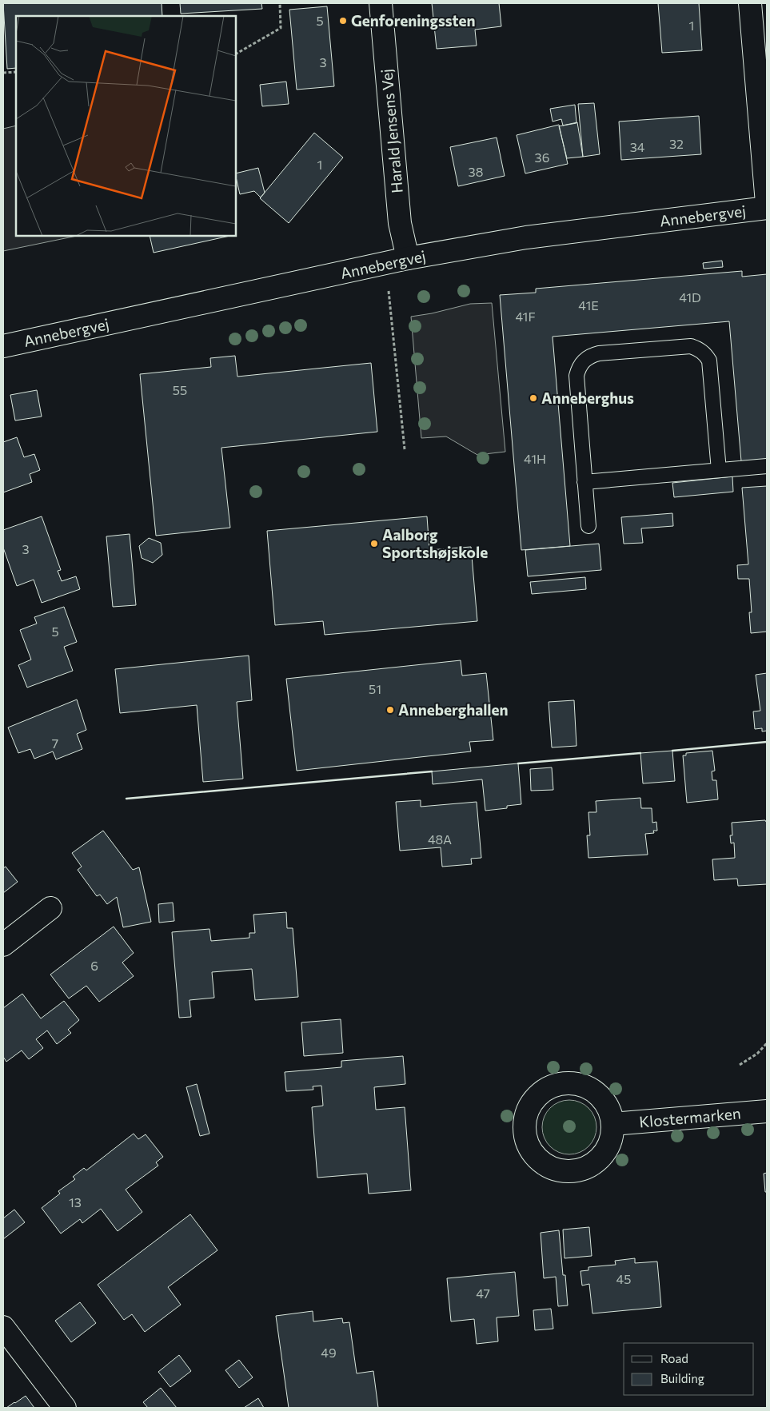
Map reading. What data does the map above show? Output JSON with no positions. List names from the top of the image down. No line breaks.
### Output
{"streets":{"street":["Harald Jensens Vej","Annebergvej","Klostermarken"]},"crossings":[["Harald Jensens Vej","Annebergvej"]],"places":["Genforeningssten","Anneberghus","Aalborg Sportshøjskole","Anneberghallen"],"house_numbers":["5","1","3","32","34","36","1","38","41D","41E","41F","55","41H","3","5","51","7","48A","6","13","45","47","49"],"legend":["Road","Building"]}
